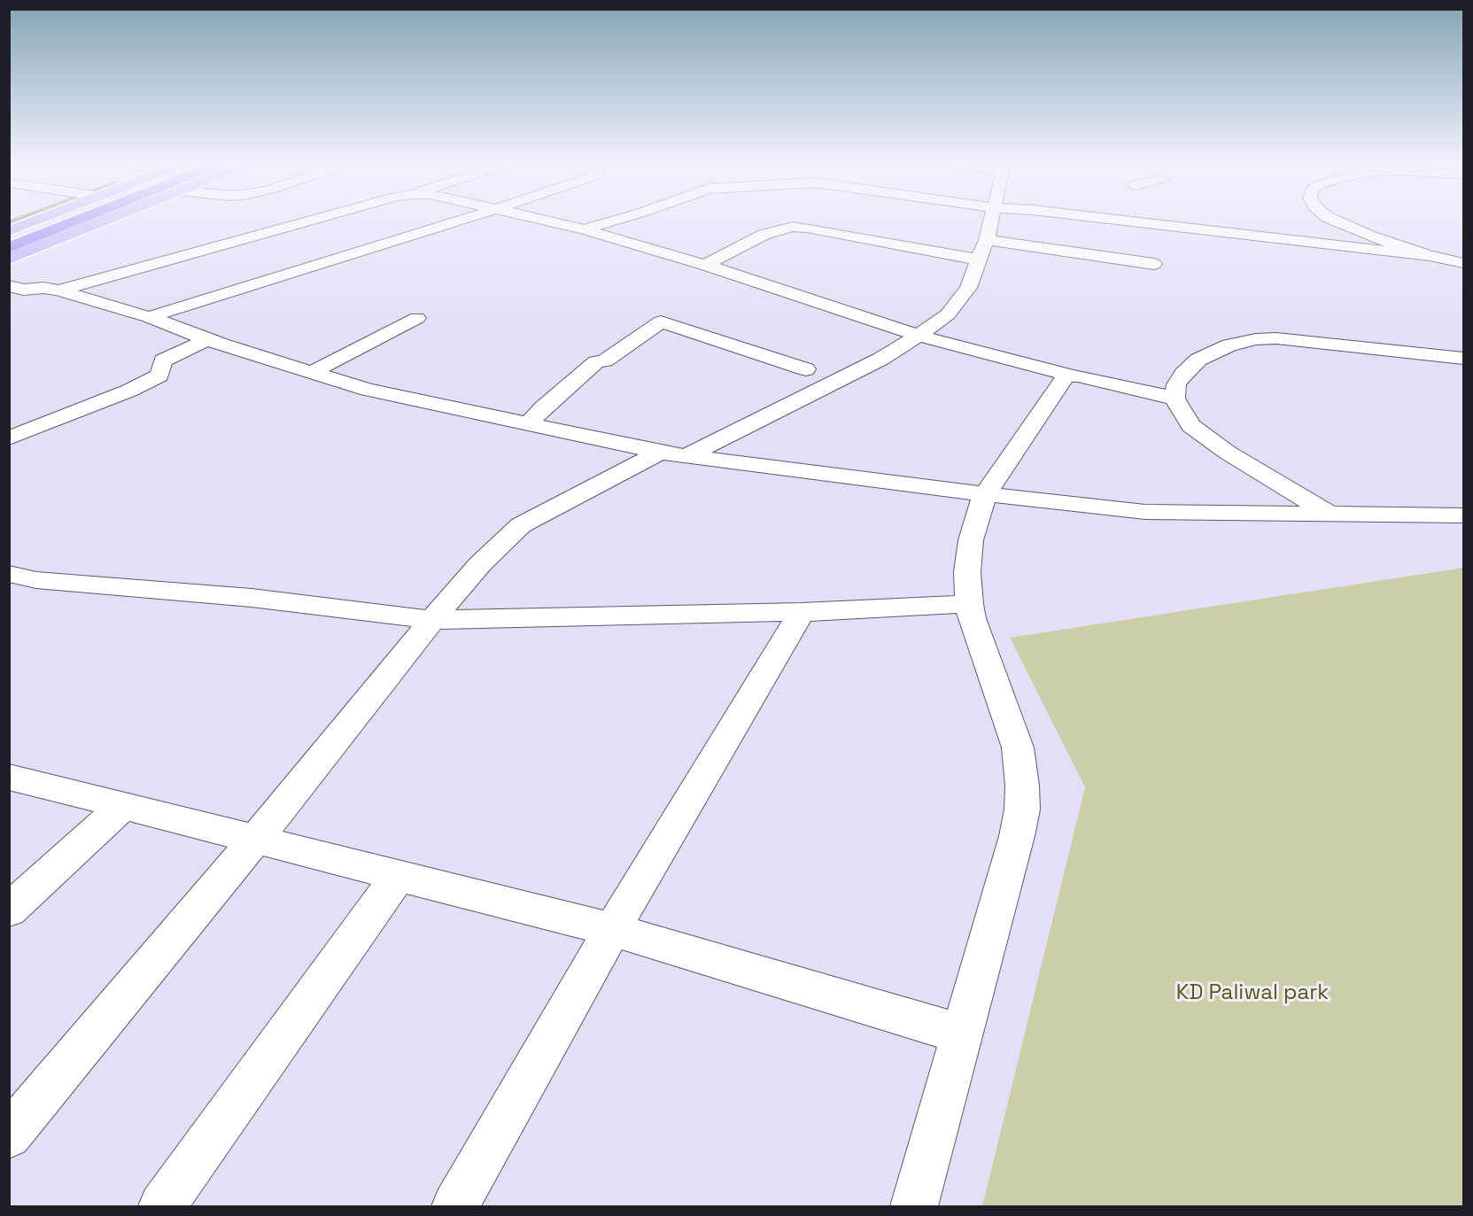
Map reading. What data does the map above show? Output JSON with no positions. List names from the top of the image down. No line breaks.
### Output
{"parks":["KD Paliwal park"]}
